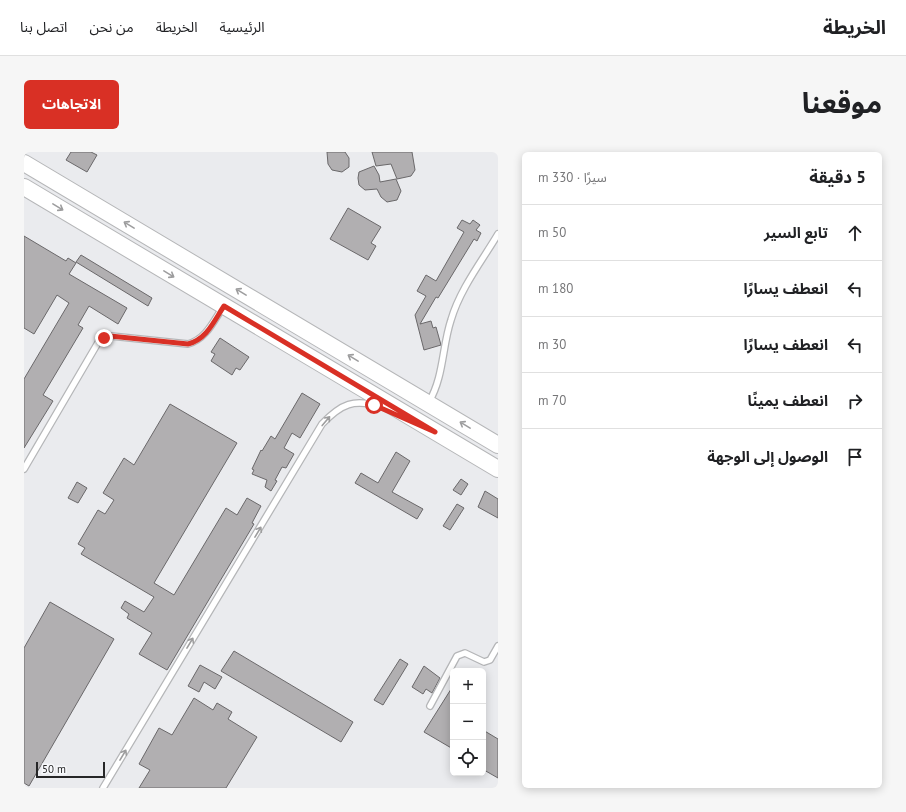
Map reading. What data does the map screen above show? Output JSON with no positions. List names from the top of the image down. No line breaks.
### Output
{"scale_bar":"50 m","page":{"header":"الخريطة","nav":["الرئيسية","الخريطة","من نحن","اتصل بنا"],"title":"موقعنا","buttons":"الاتجاهات","heading":["5 دقيقة","سيرًا · 330 m"],"list":[["تابع السير","50 m"],["انعطف يسارًا","180 m"],["انعطف يسارًا","30 m"],["انعطف يمينًا","70 m"],"الوصول إلى الوجهة"],"map_buttons":["+","−"],"scale":"50 m"}}
